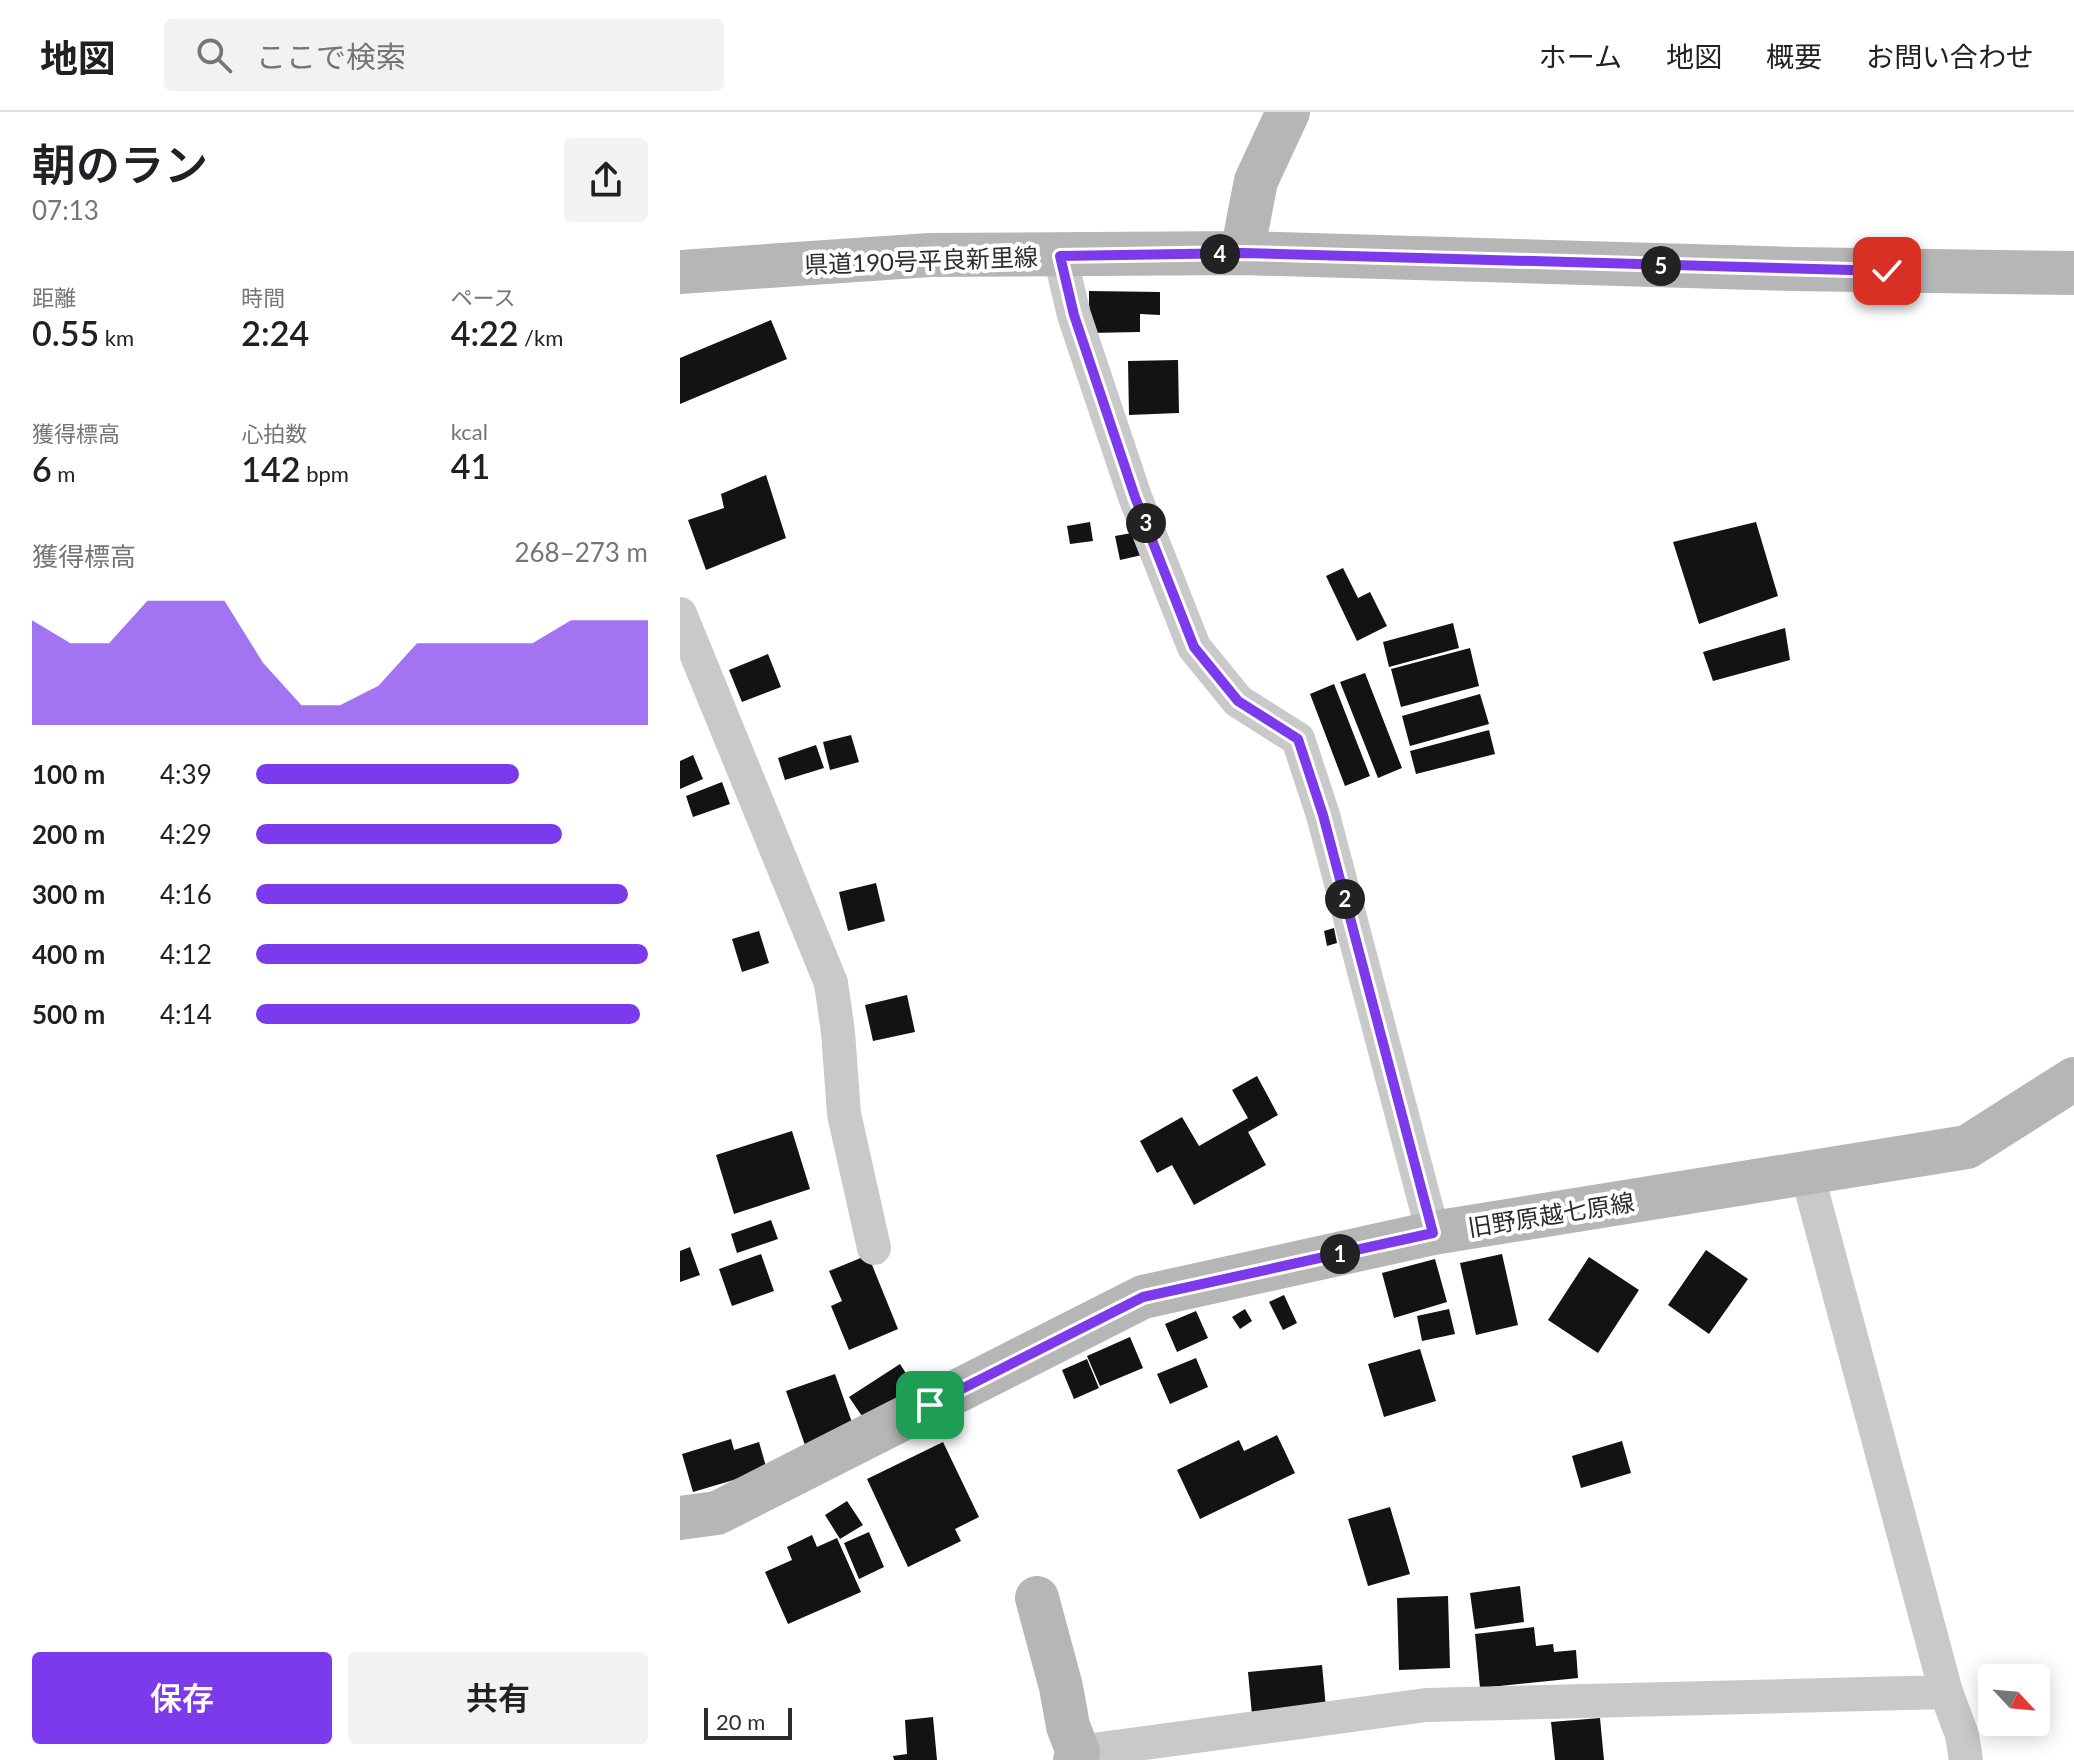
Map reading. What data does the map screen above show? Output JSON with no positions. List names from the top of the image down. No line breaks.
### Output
{"streets":{"street":["県道190号平良新里線","旧野原越七原線"]},"scale_bar":"20 m","north":"bottom right","page":{"header":"地図","search":"ここで検索","nav":["ホーム","地図","概要","お問い合わせ"],"heading":["朝のラン","07:13"],"pins":["4","5","3","2","1"],"stats":[["距離","0.55 km"],["時間","2:24"],["ペース","4:22 /km"],["獲得標高","6 m"],["心拍数","142 bpm"],["kcal","41"]],"chart":["獲得標高","268–273 m"],"list":[{"name":"100 m","note":"4:39"},{"name":"200 m","note":"4:29"},{"name":"300 m","note":"4:16"},{"name":"400 m","note":"4:12"},{"name":"500 m","note":"4:14"}],"buttons":["保存","共有"],"scale":"20 m"}}
